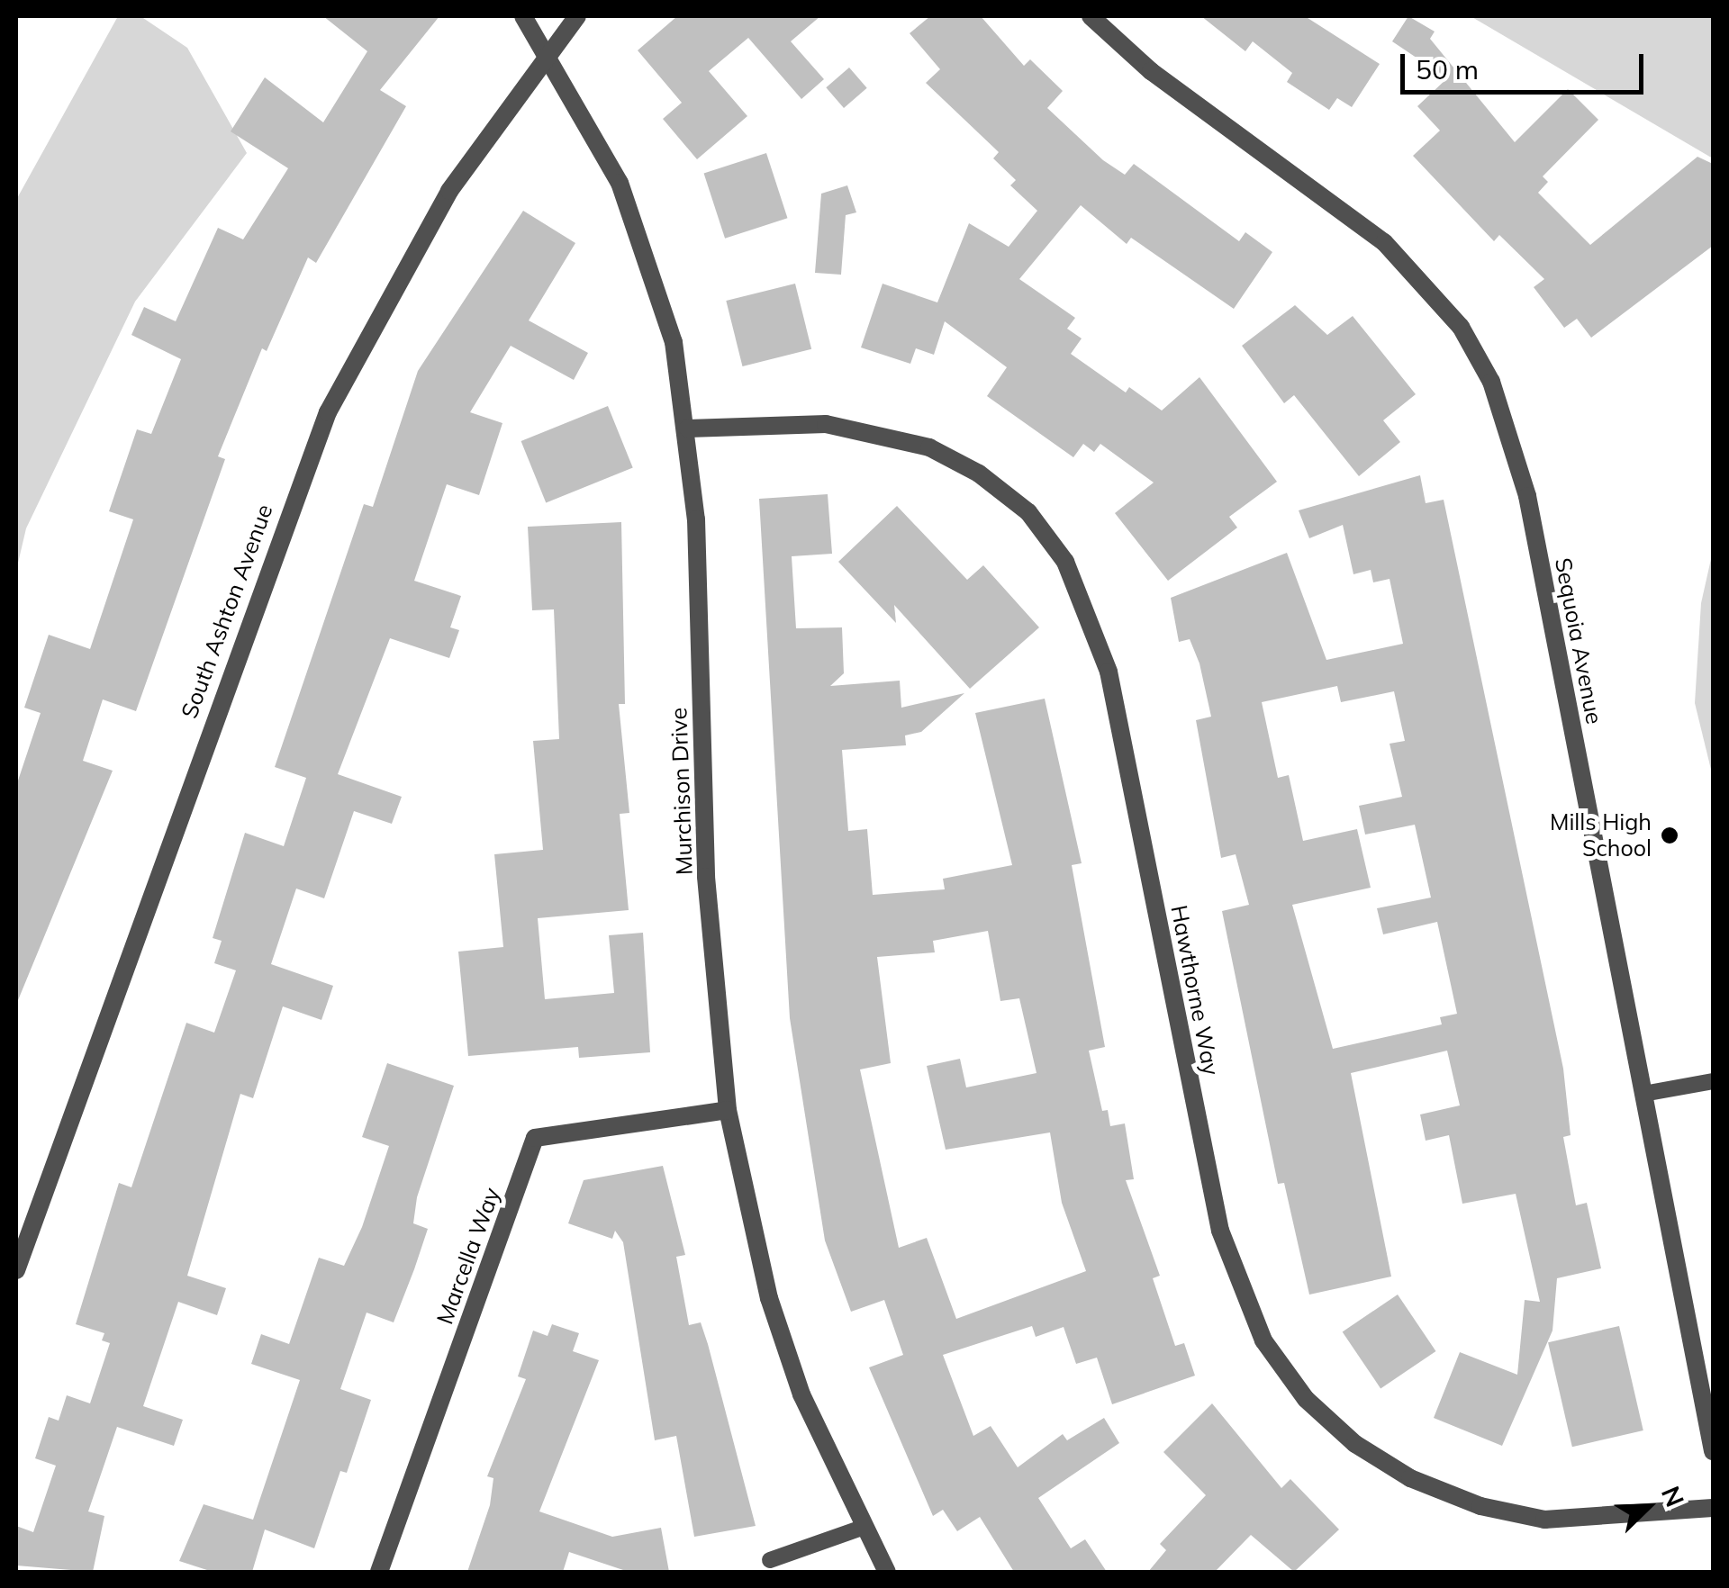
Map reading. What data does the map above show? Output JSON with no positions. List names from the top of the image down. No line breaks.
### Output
{"streets":{"street":["South Ashton Avenue","Sequoia Avenue","Murchison Drive","Hawthorne Way","Marcella Way"]},"crossings":[["South Ashton Avenue","Murchison Drive"],["Murchison Drive","Hawthorne Way"],["Murchison Drive","Marcella Way"]],"places":["Mills High School"],"scale_bar":"50 m","north":"top right"}
